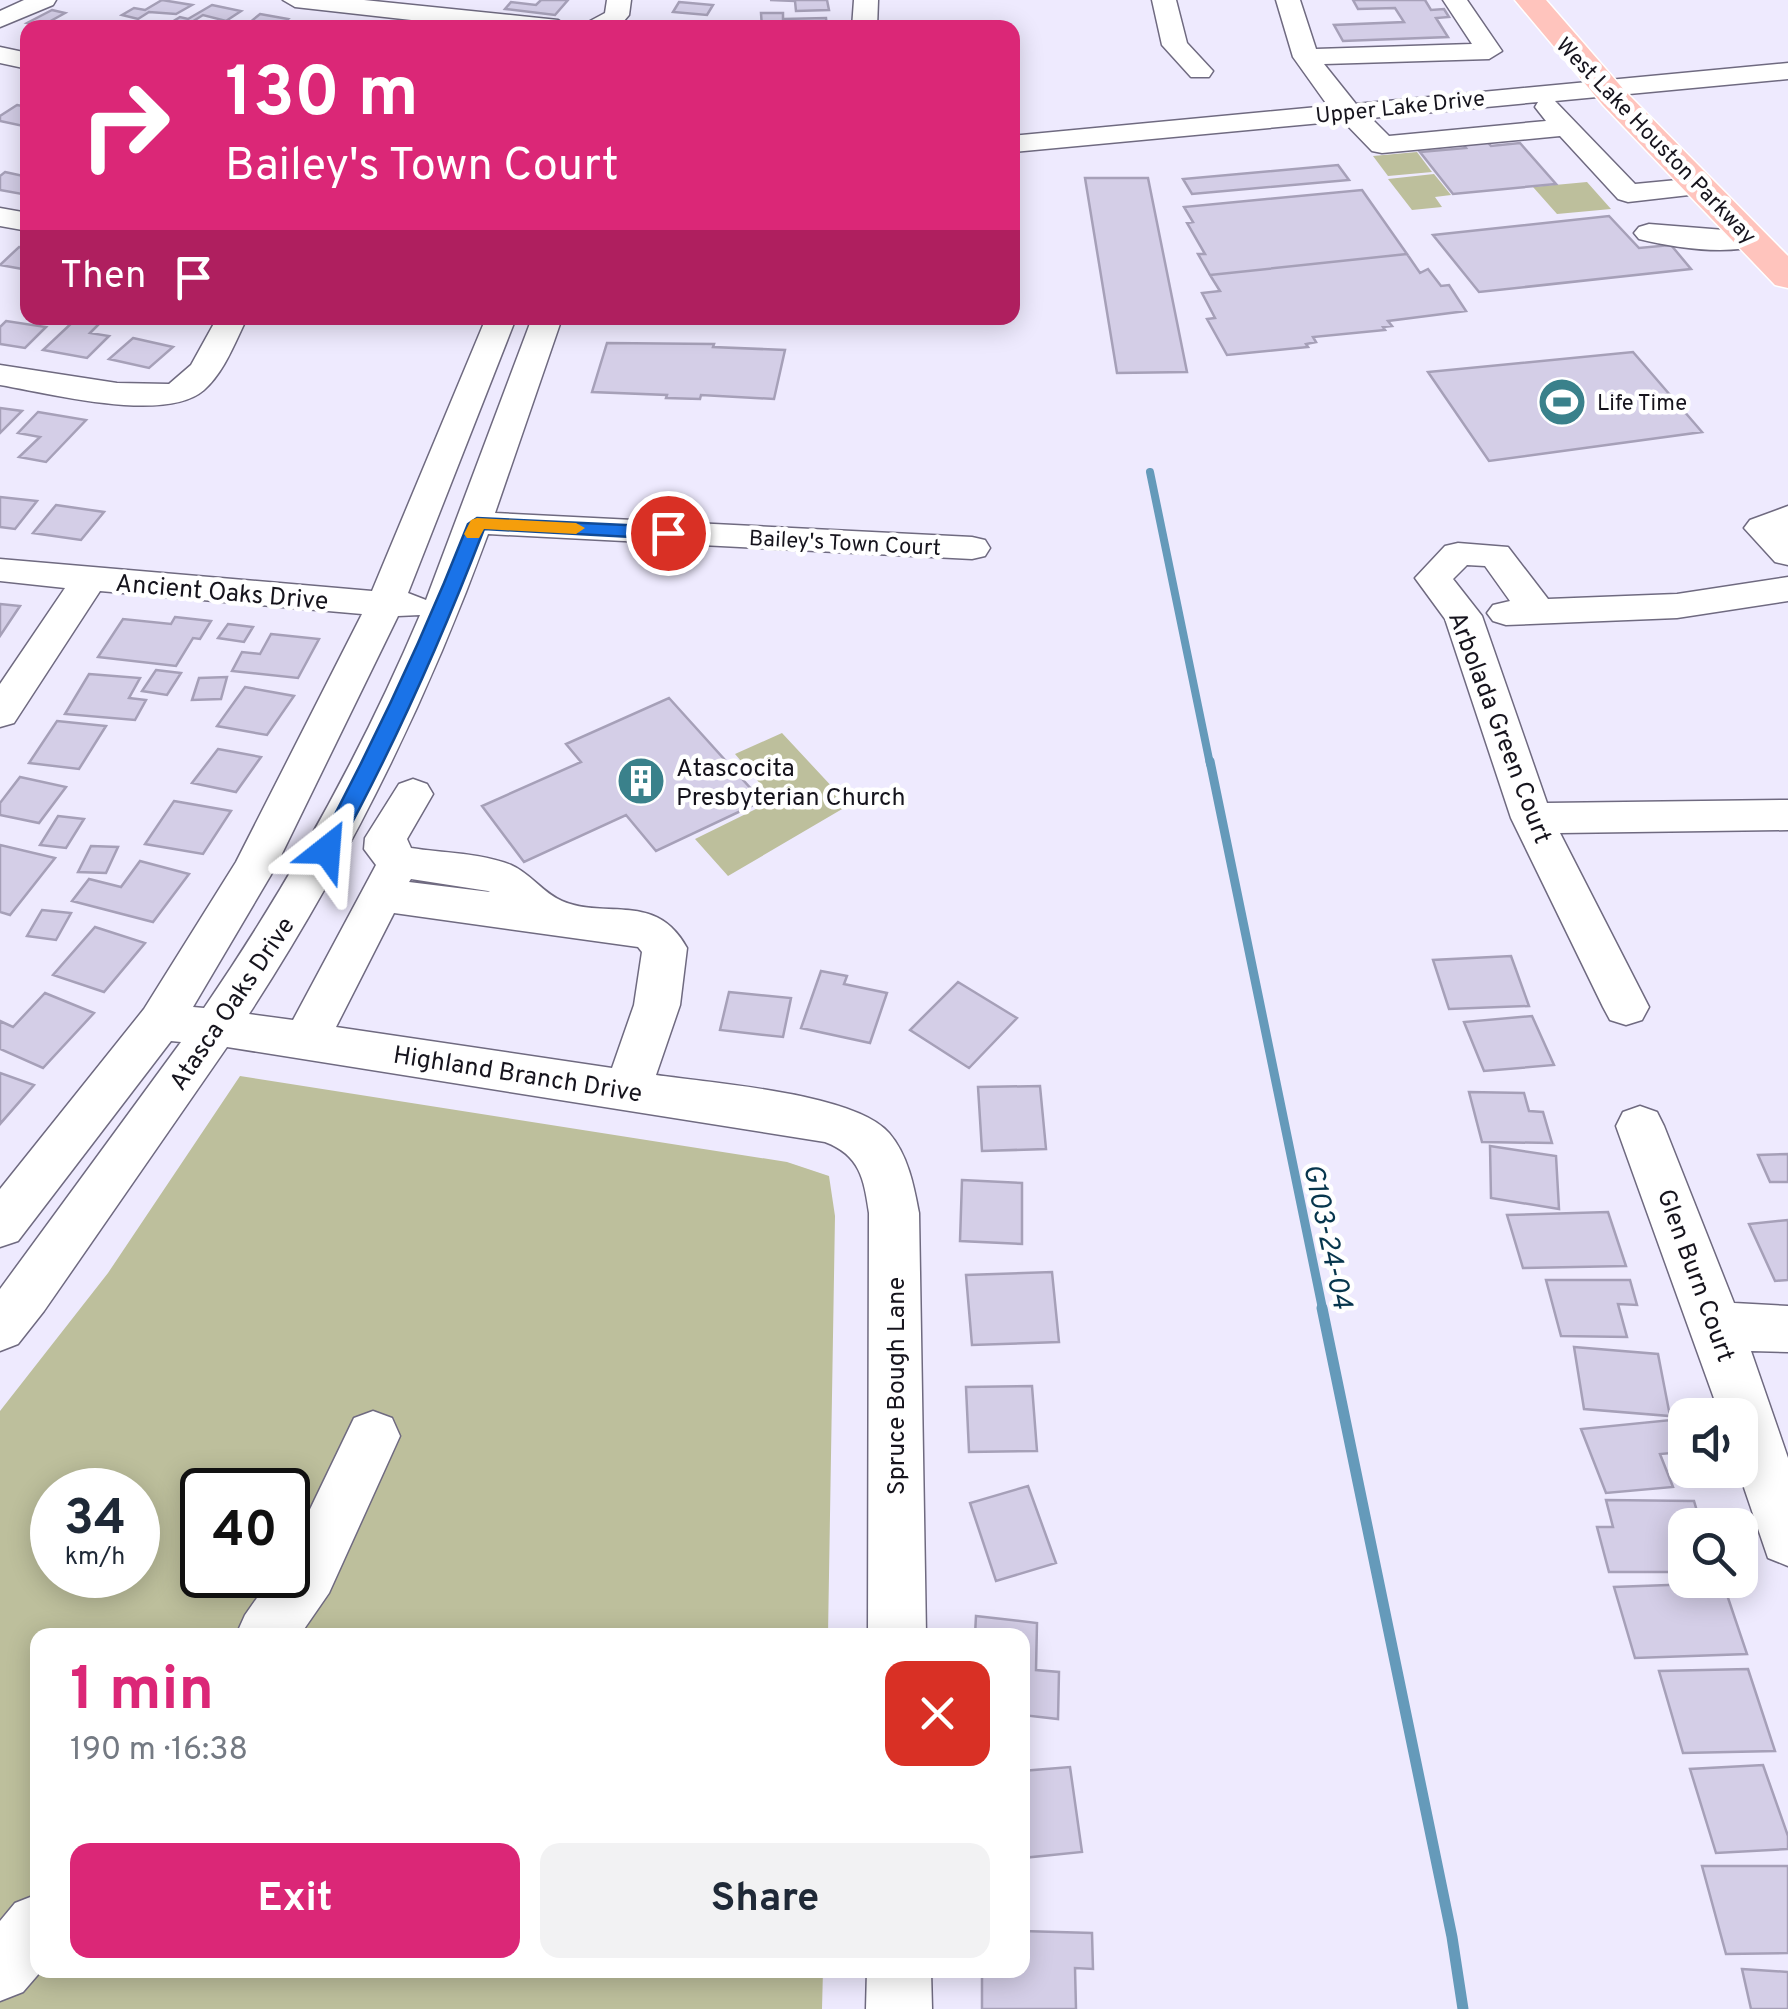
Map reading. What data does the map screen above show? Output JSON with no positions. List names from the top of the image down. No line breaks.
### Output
{"streets":{"main road":["West Lake Houston Parkway"],"street":["Upper Lake Drive","Bailey's Town Court","Ancient Oaks Drive","Arbolada Green Court","Atasca Oaks Drive","Highland Branch Drive","Glen Burn Court","Spruce Bough Lane"]},"crossings":[["Upper Lake Drive","West Lake Houston Parkway"],["Bailey's Town Court","Atasca Oaks Drive"],["Ancient Oaks Drive","Atasca Oaks Drive"],["Atasca Oaks Drive","Highland Branch Drive"],["Highland Branch Drive","Spruce Bough Lane"]],"water":["G103-24-04"],"places":{"sports":["Life Time"],"building":["Atascocita Presbyterian Church"]},"page":{"turn":["130 m","Bailey's Town Court"],"then":"Then","speed":"34 km/h","limit":"40","heading":["1 min","190 m · 16:38"],"buttons":["Exit","Share"]}}
